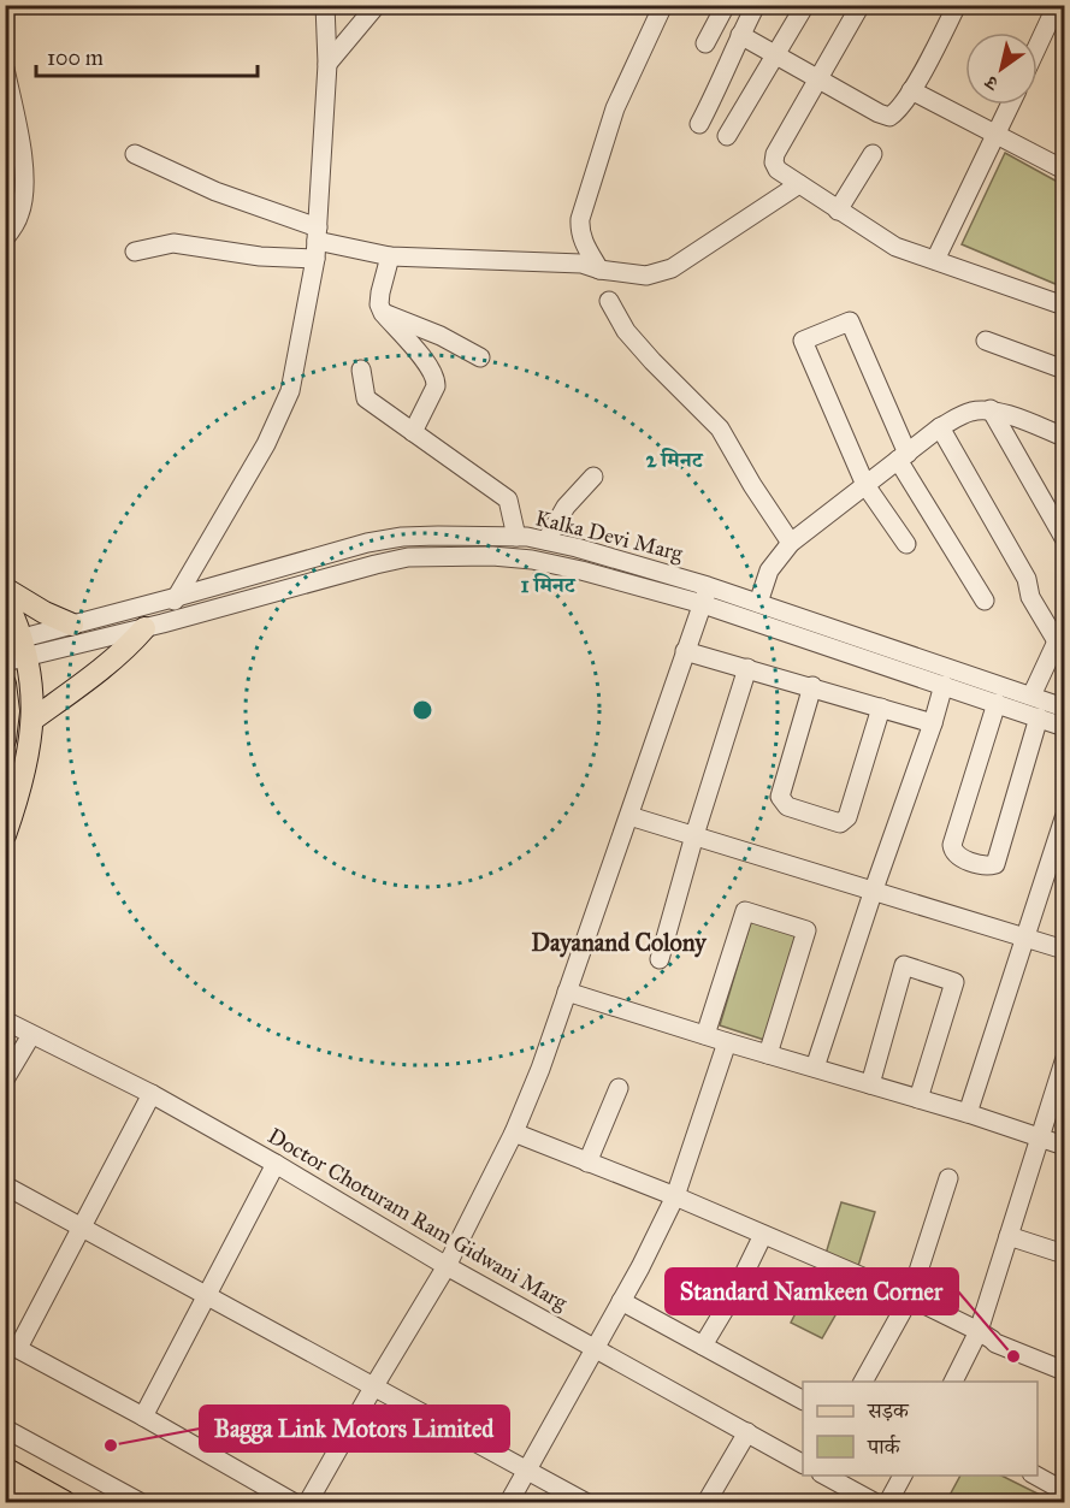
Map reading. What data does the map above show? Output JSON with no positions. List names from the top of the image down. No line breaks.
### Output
{"streets":{"street":["Kalka Devi Marg","Doctor Choturam Ram Gidwani Marg"]},"districts":["Dayanand Colony"],"places":["Standard Namkeen Corner","Bagga Link Motors Limited"],"legend":["सड़क","पार्क"],"scale_bar":"100 m","north":"bottom left","rings":["2 मिनट","1 मिनट"]}
